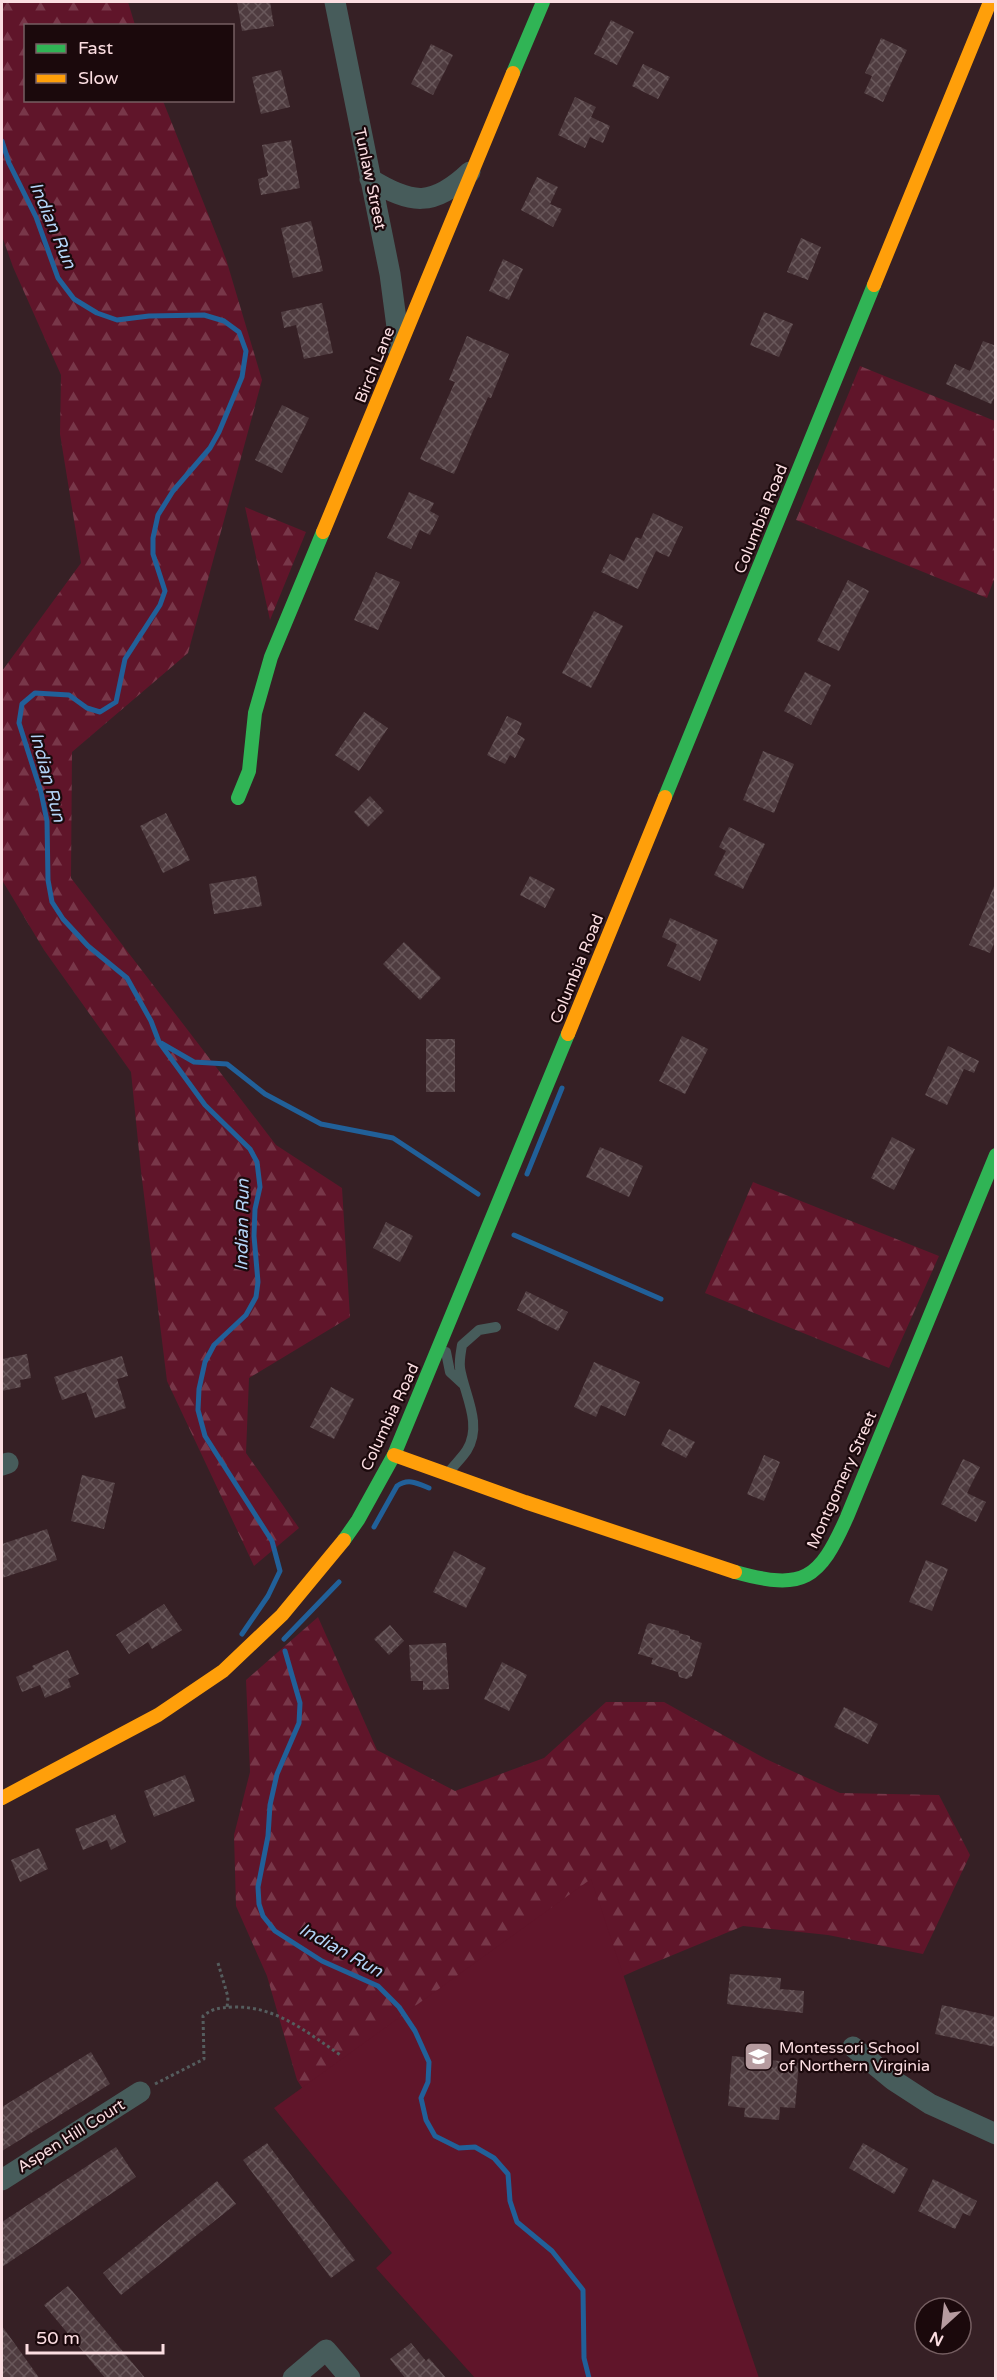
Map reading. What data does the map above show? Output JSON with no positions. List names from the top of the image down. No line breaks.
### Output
{"streets":{"street":["Tunlaw Street","Birch Lane","Columbia Road","Montgomery Street","Aspen Hill Court"]},"crossings":[["Tunlaw Street","Birch Lane"],["Columbia Road","Montgomery Street"]],"water":["Indian Run"],"places":{"school or university":["Montessori School of Northern Virginia"]},"legend":["Fast","Slow"],"scale_bar":"50 m","north":"bottom left"}
